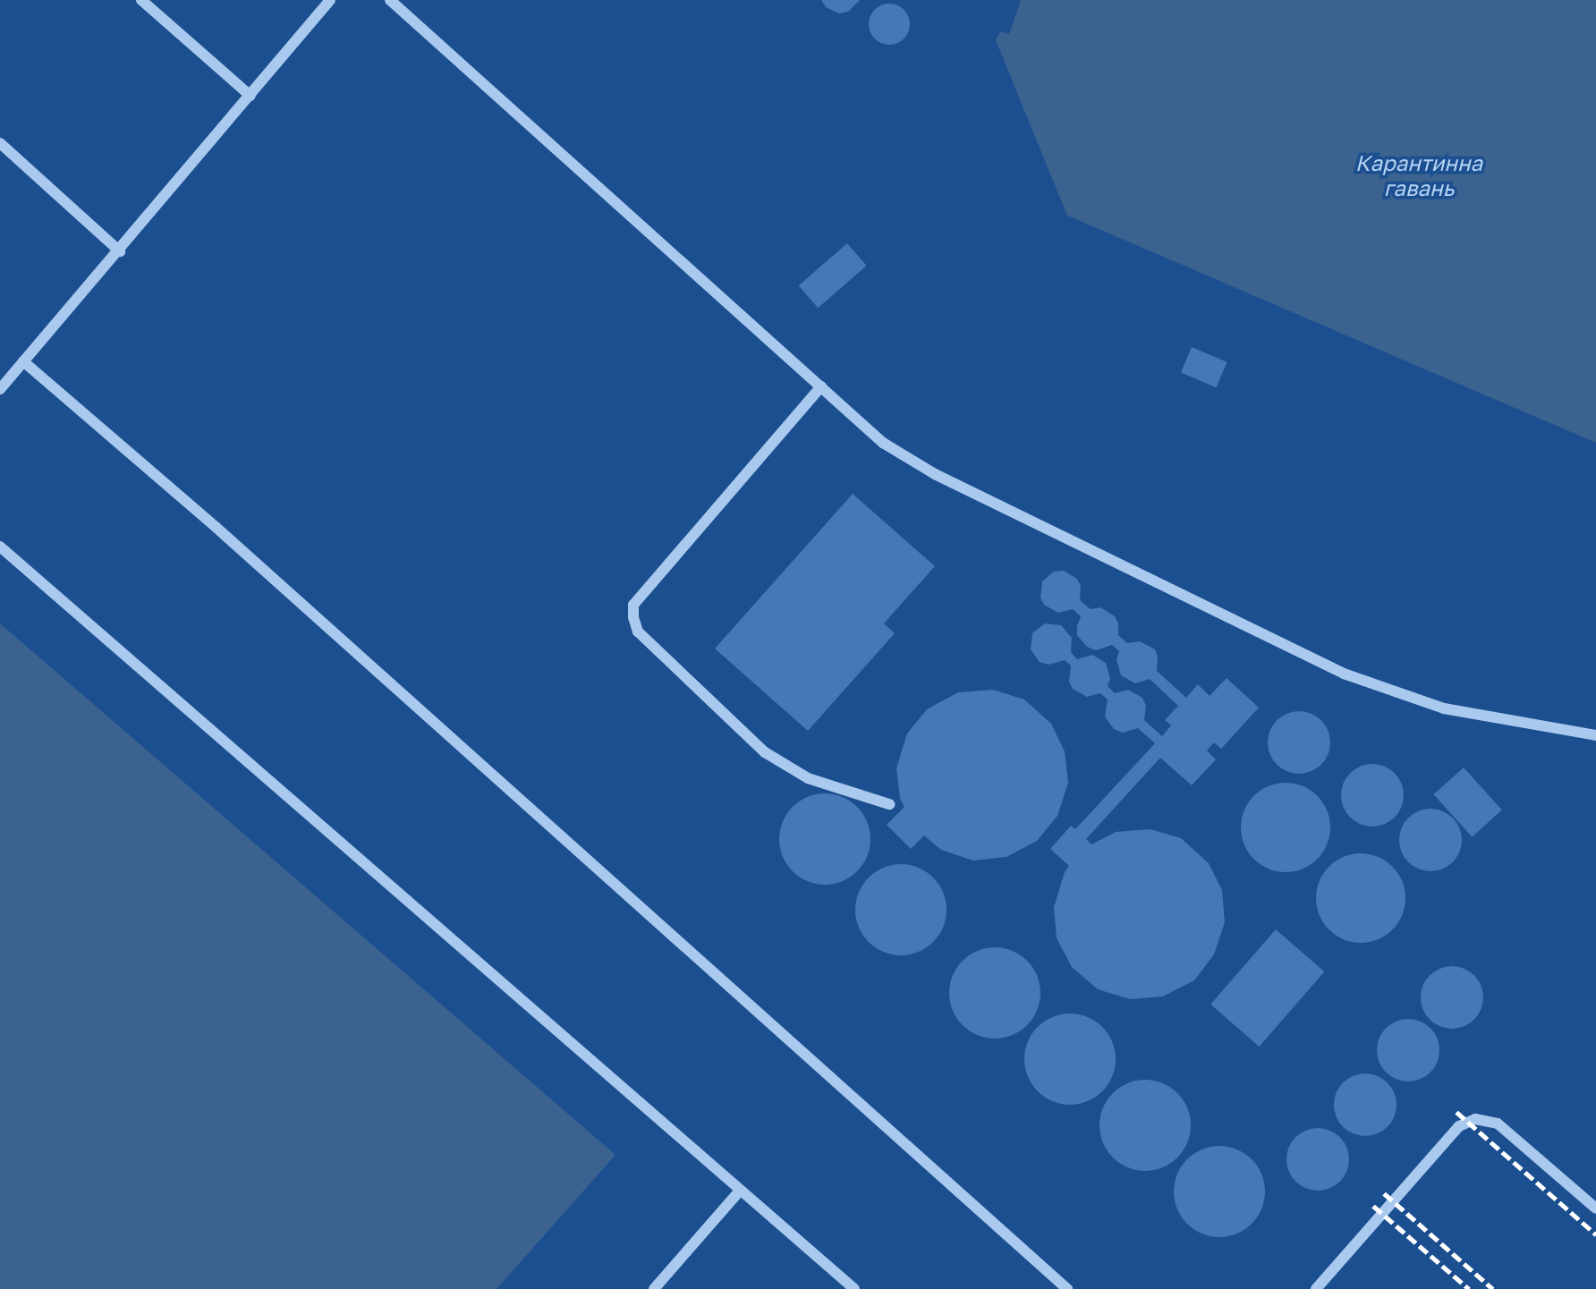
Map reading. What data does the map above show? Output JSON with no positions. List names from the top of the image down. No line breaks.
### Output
{"water":["Карантинна гавань"]}
